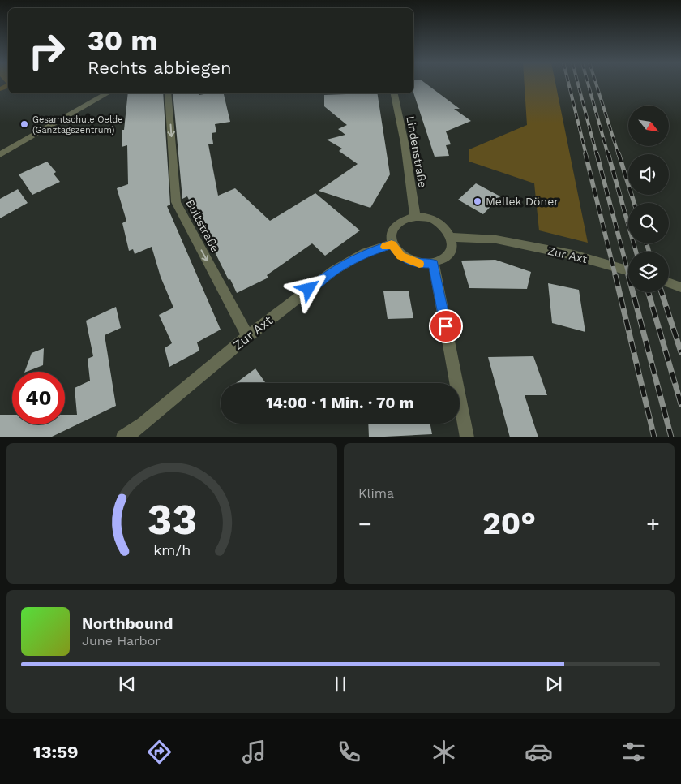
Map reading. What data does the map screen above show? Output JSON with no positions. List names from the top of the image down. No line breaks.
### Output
{"streets":{"street":["Lindenstraße","Bultstraße","Zur Axt"]},"crossings":[["Lindenstraße","Zur Axt"],["Bultstraße","Zur Axt"]],"one_way":["Bultstraße"],"places":["Gesamtschule Oelde (Ganztagszentrum)","Mellek Döner"],"north":"bottom right","page":{"turn":["30 m","Rechts abbiegen"],"limit":"40","trip":"14:00 · 1 Min. · 70 m","tile":"Klima","heat":["−","20°","+"],"song":["Northbound","June Harbor"],"tabs":"13:59","gauge":["33","km/h"]}}
